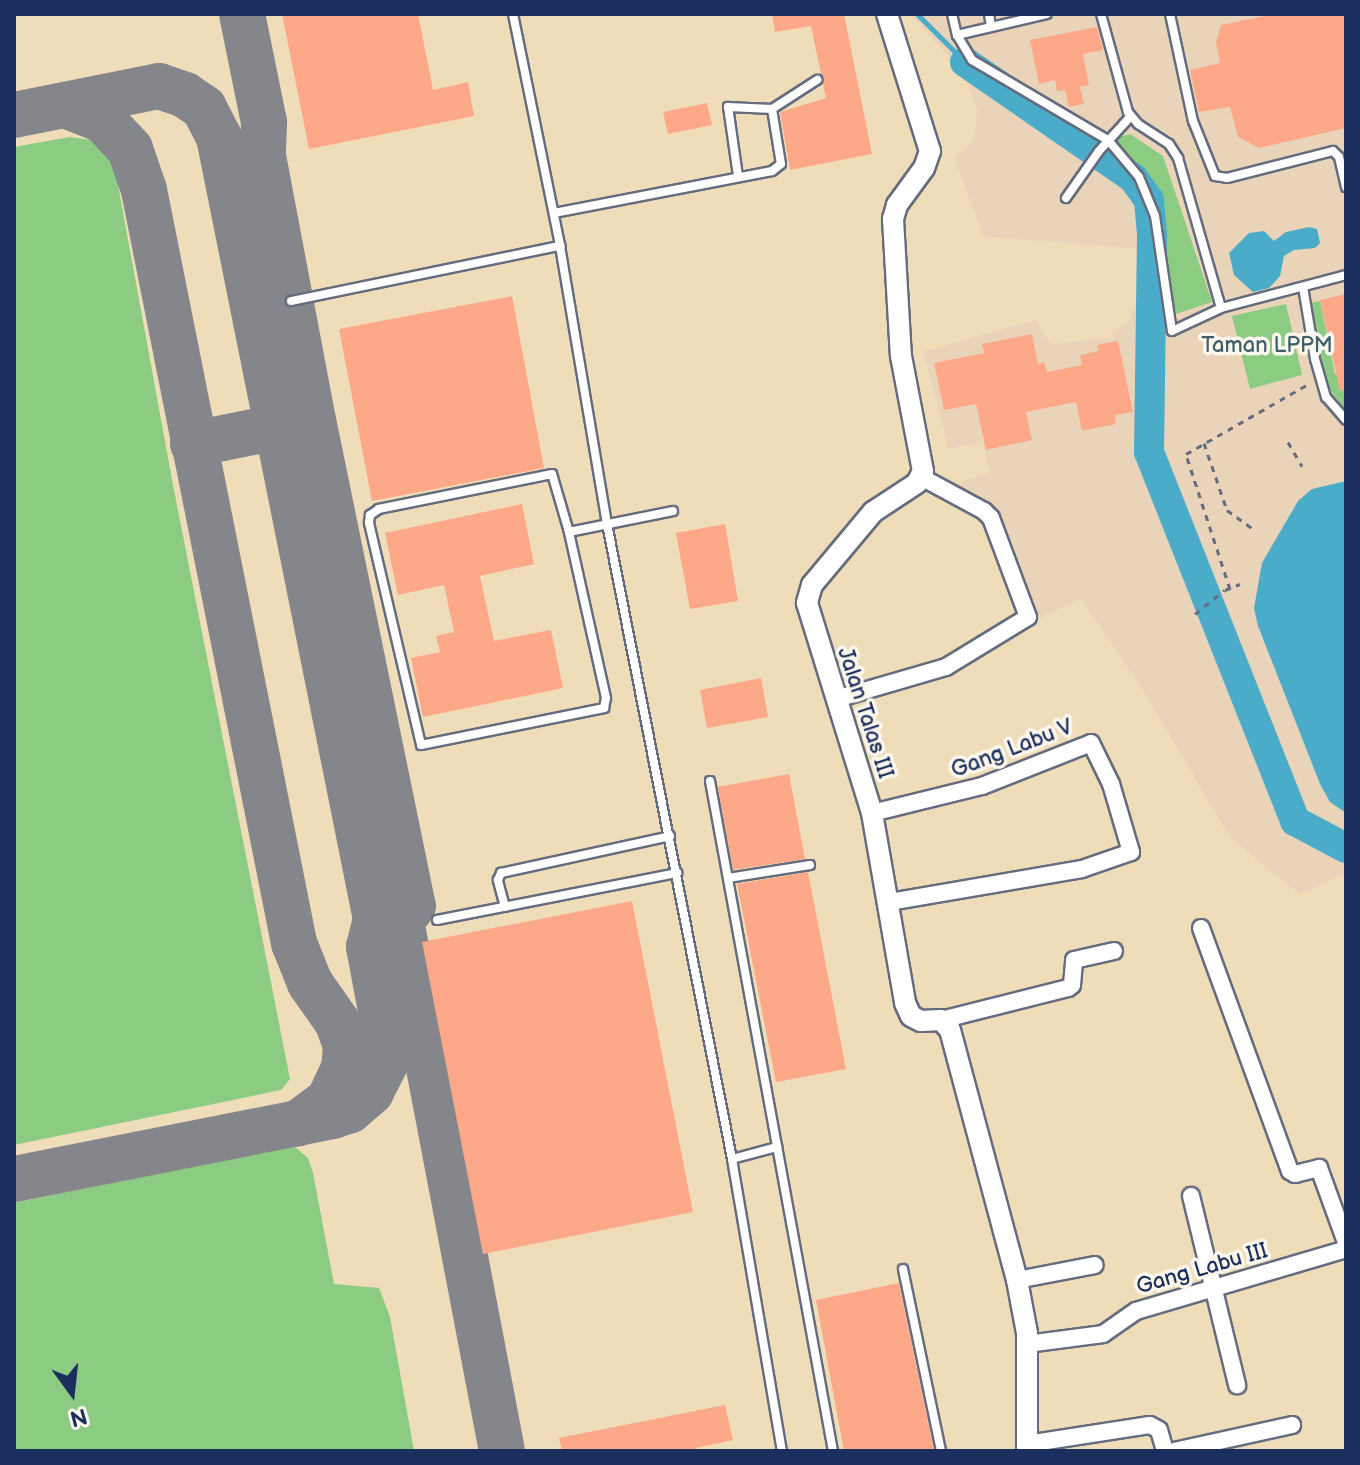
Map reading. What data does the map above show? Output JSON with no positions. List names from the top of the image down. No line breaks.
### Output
{"streets":{"street":["Jalan Talas III","Gang Labu V","Gang Labu III"]},"crossings":[["Jalan Talas III","Gang Labu V"]],"parks":["Taman LPPM"],"north":"bottom"}
